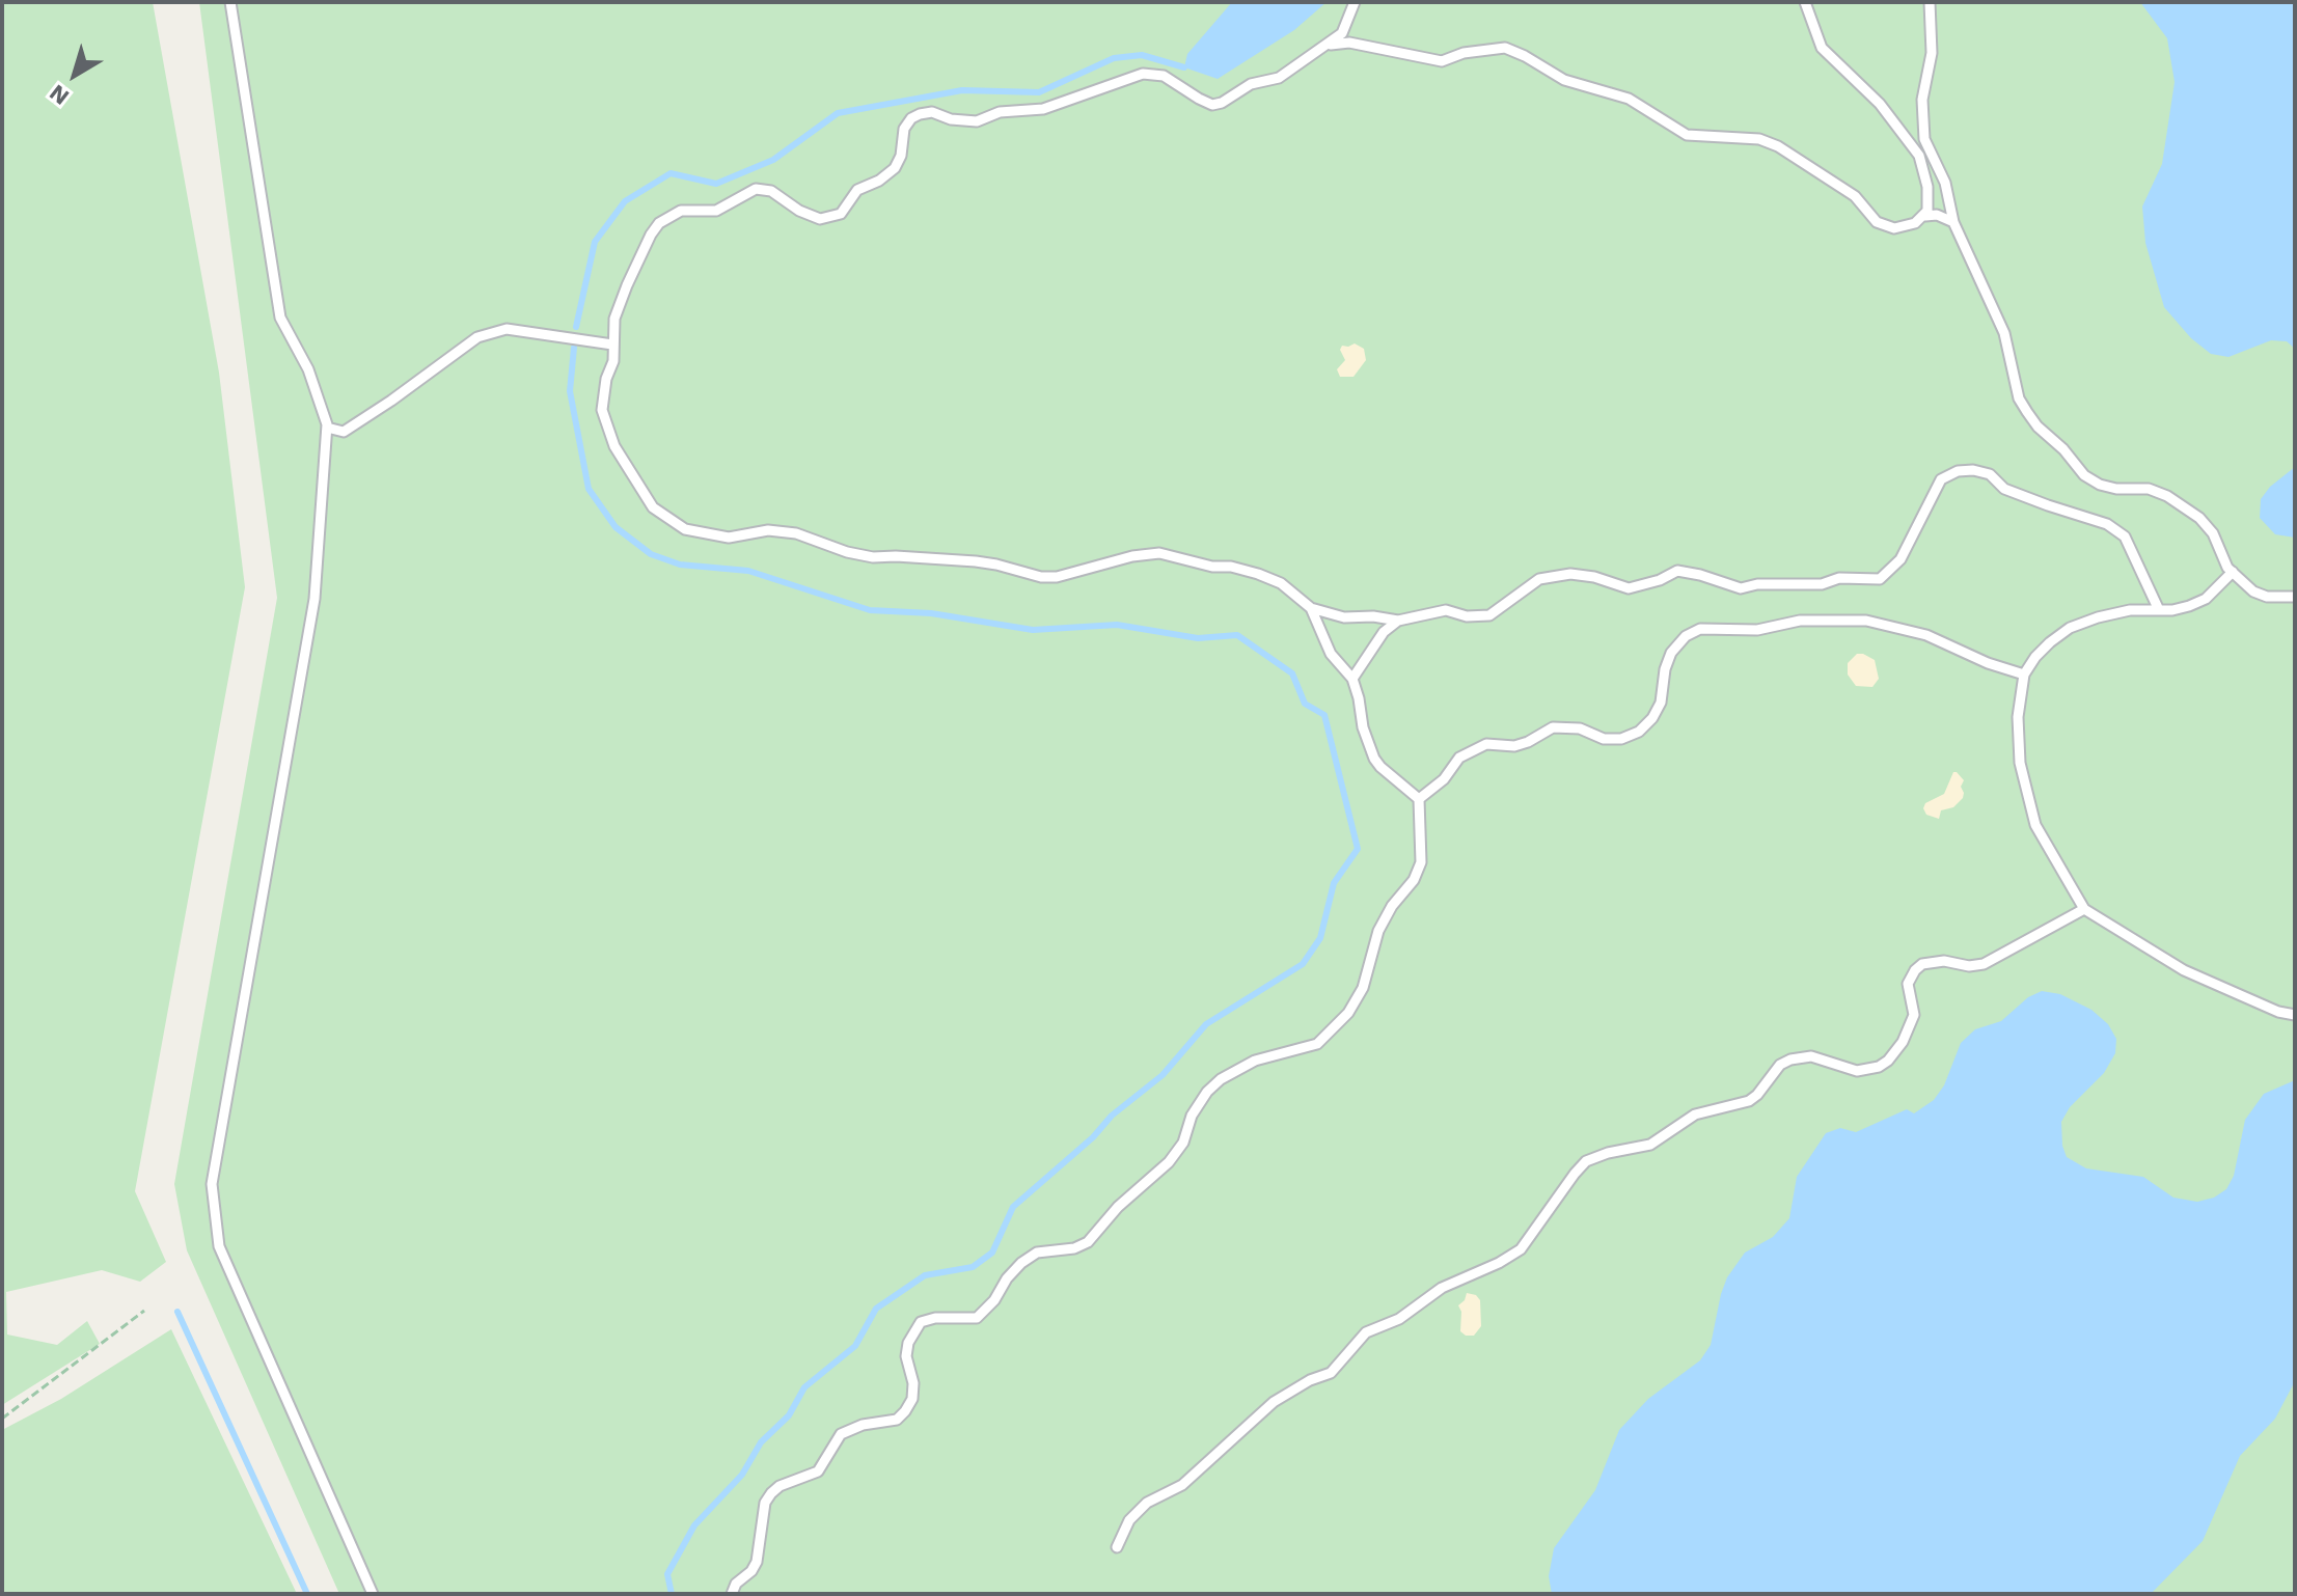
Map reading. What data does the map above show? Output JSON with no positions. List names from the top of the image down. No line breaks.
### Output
{"north":"bottom left"}
